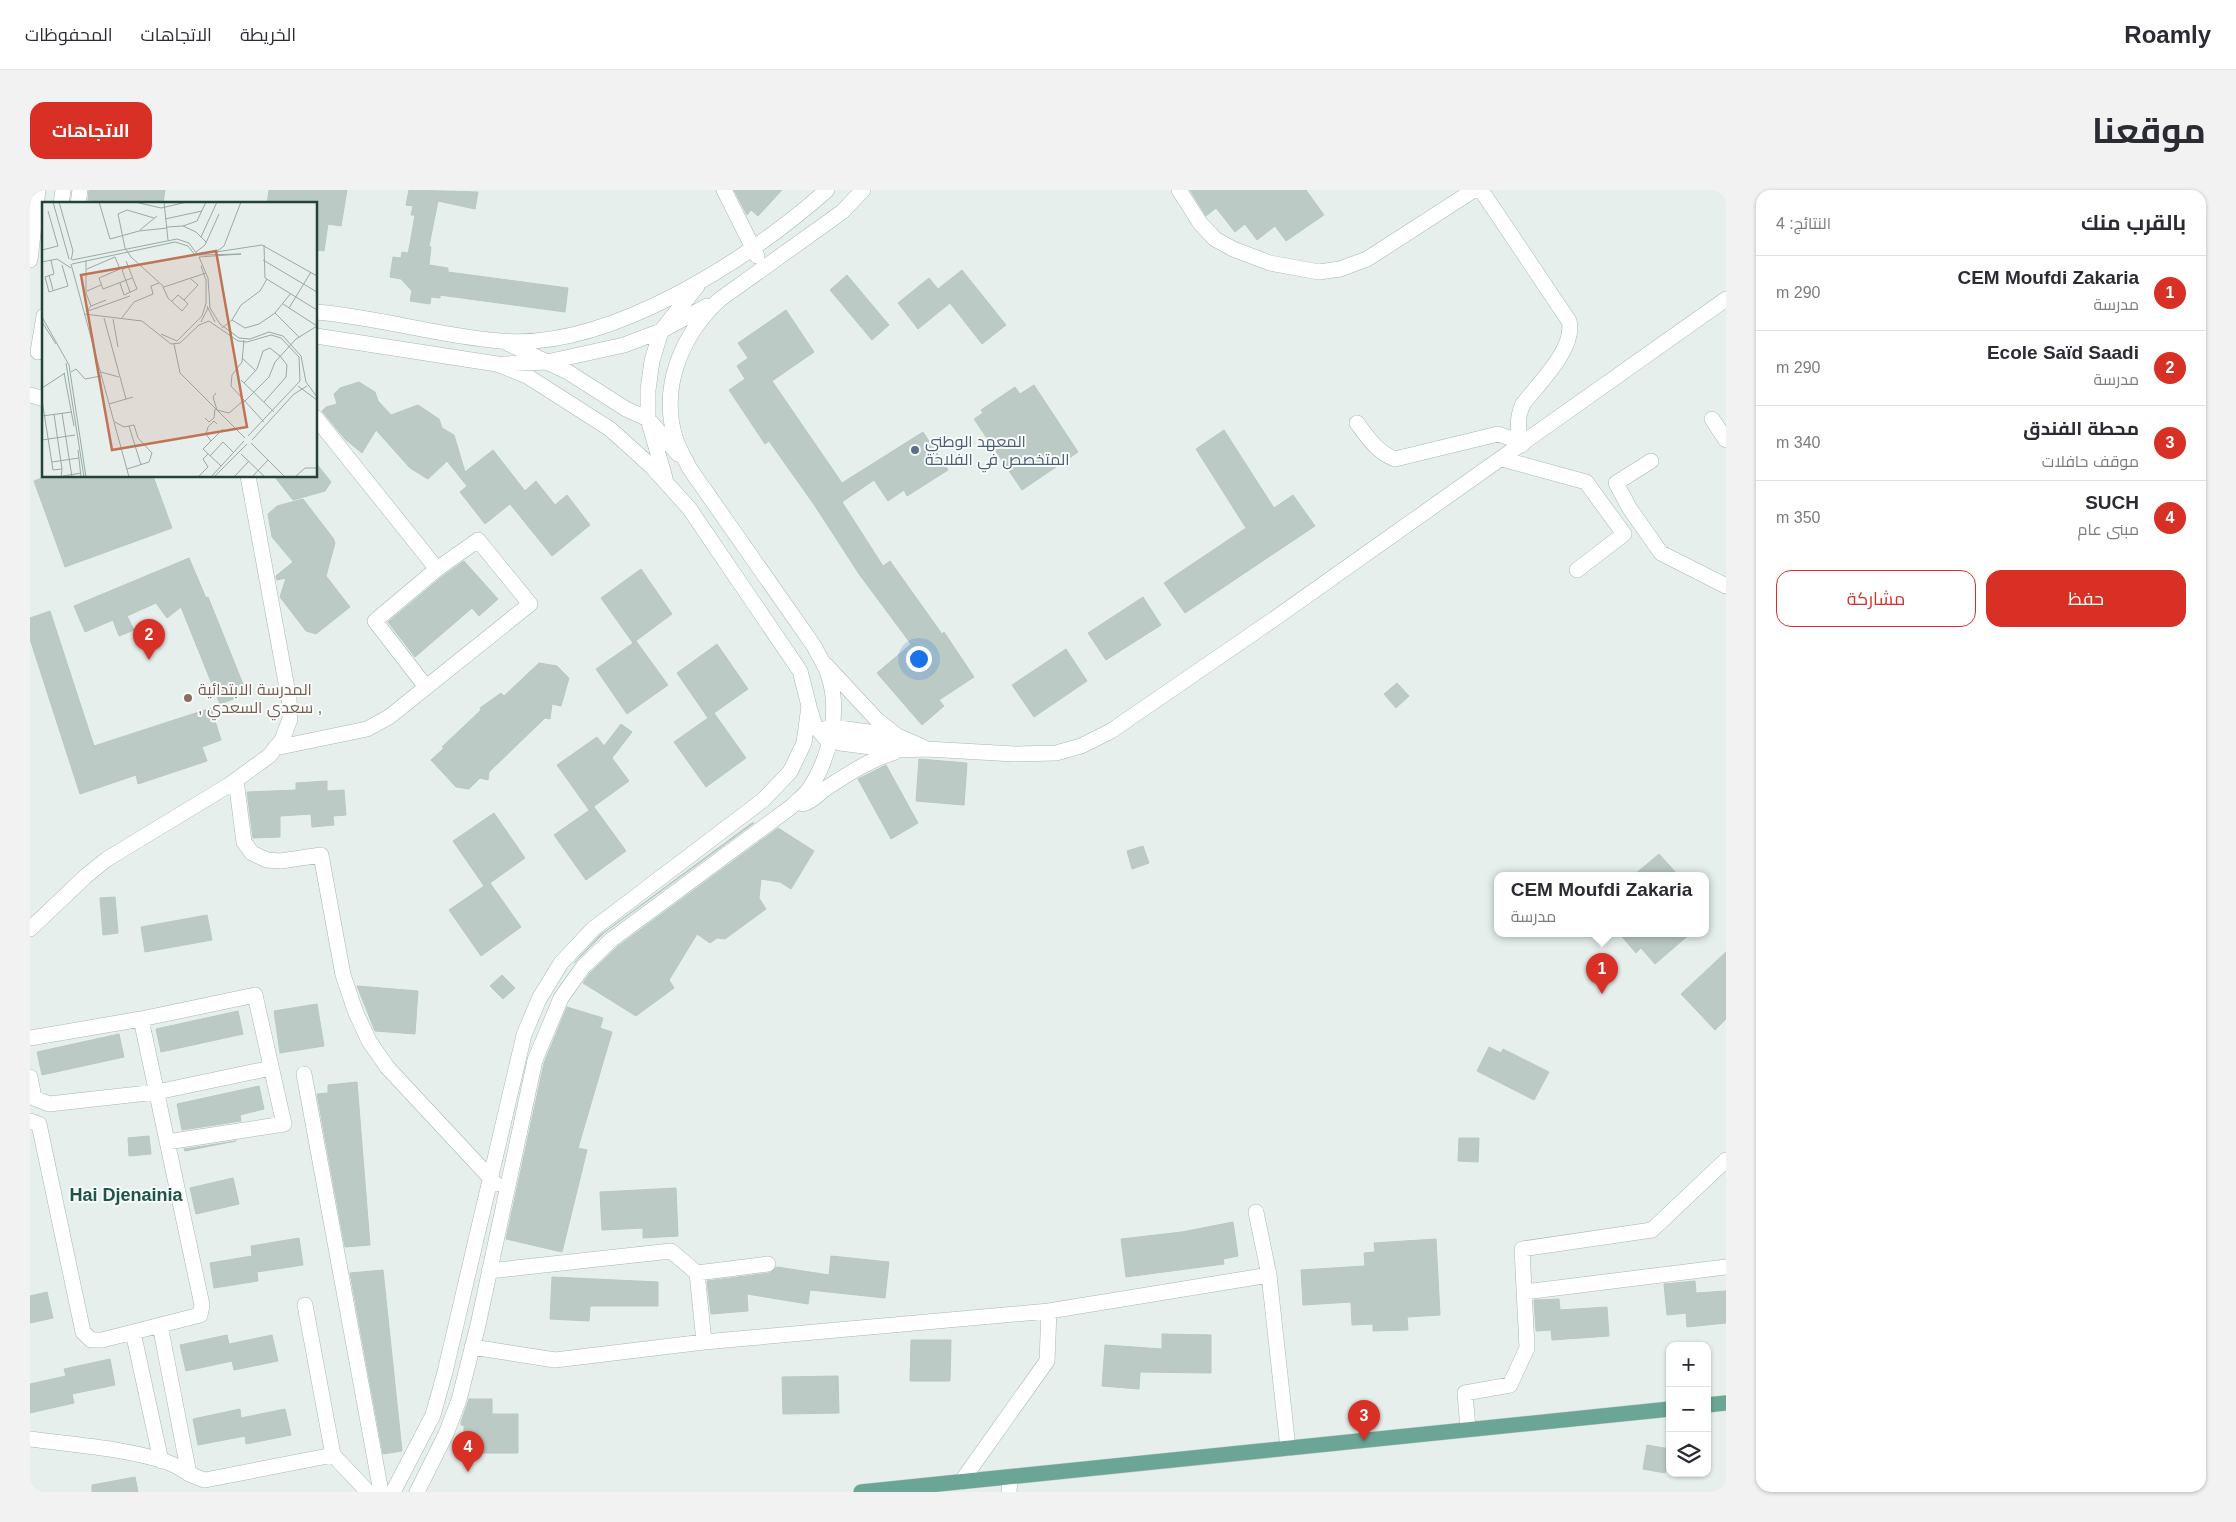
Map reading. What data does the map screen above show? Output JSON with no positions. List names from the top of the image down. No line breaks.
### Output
{"districts":["Hai Djenainia"],"places":["المعهد الوطني المتخصص في الفلاحة","المدرسة الابتدائية , سعدي السعدي ,"],"page":{"header":"Roamly","nav":["الخريطة","الاتجاهات","المحفوظات"],"title":"موقعنا","buttons":["الاتجاهات",["حفظ","مشاركة"]],"heading":["بالقرب منك","النتائج: 4"],"list":[{"mark":"1","name":"CEM Moufdi Zakaria","note":"مدرسة","value":"290 m"},{"mark":"2","name":"Ecole Saïd Saadi","note":"مدرسة","value":"290 m"},{"mark":"3","name":"محطة الفندق","note":"موقف حافلات","value":"340 m"},{"mark":"4","name":"SUCH","note":"مبنى عام","value":"350 m"}],"pins":["2","1","3","4"],"popup":["CEM Moufdi Zakaria","مدرسة"],"map_buttons":["+","−"]}}
